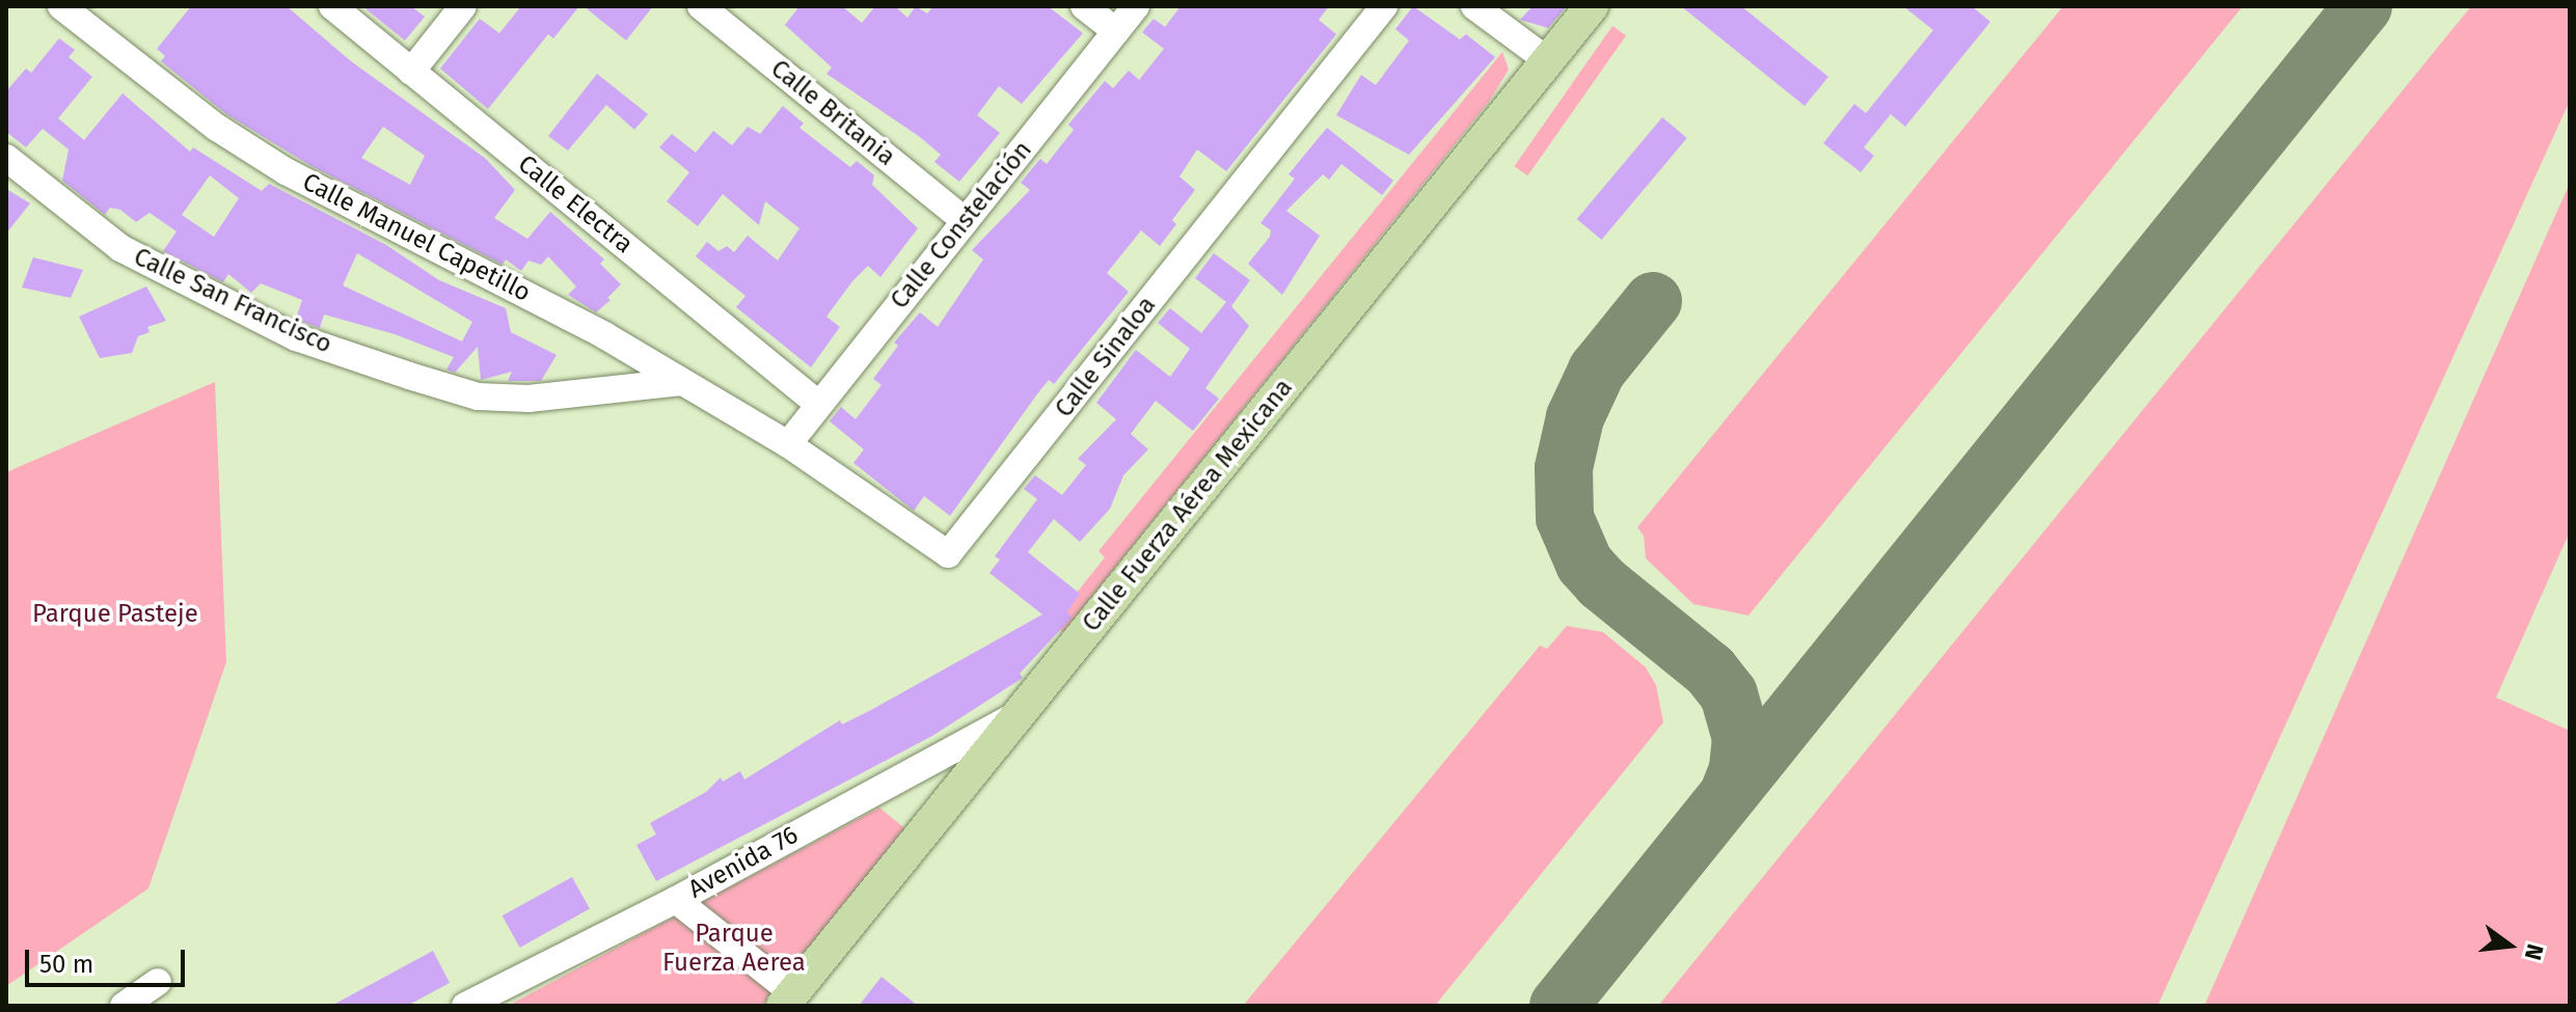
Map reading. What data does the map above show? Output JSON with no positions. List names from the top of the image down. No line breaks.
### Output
{"streets":{"main road":["Calle Fuerza Aérea Mexicana"],"street":["Calle Britania","Calle Electra","Calle Constelación","Calle Manuel Capetillo","Calle San Francisco","Calle Sinaloa","Avenida 76"]},"crossings":[["Calle Britania","Calle Constelación"],["Calle Electra","Calle Constelación"],["Calle Constelación","Calle Manuel Capetillo"],["Calle Constelación","Calle Sinaloa"],["Calle Manuel Capetillo","Calle San Francisco"],["Calle Manuel Capetillo","Calle Sinaloa"],["Calle Fuerza Aérea Mexicana","Avenida 76"]],"parks":["Parque Pasteje","Parque Fuerza Aerea"],"scale_bar":"50 m","north":"right"}
